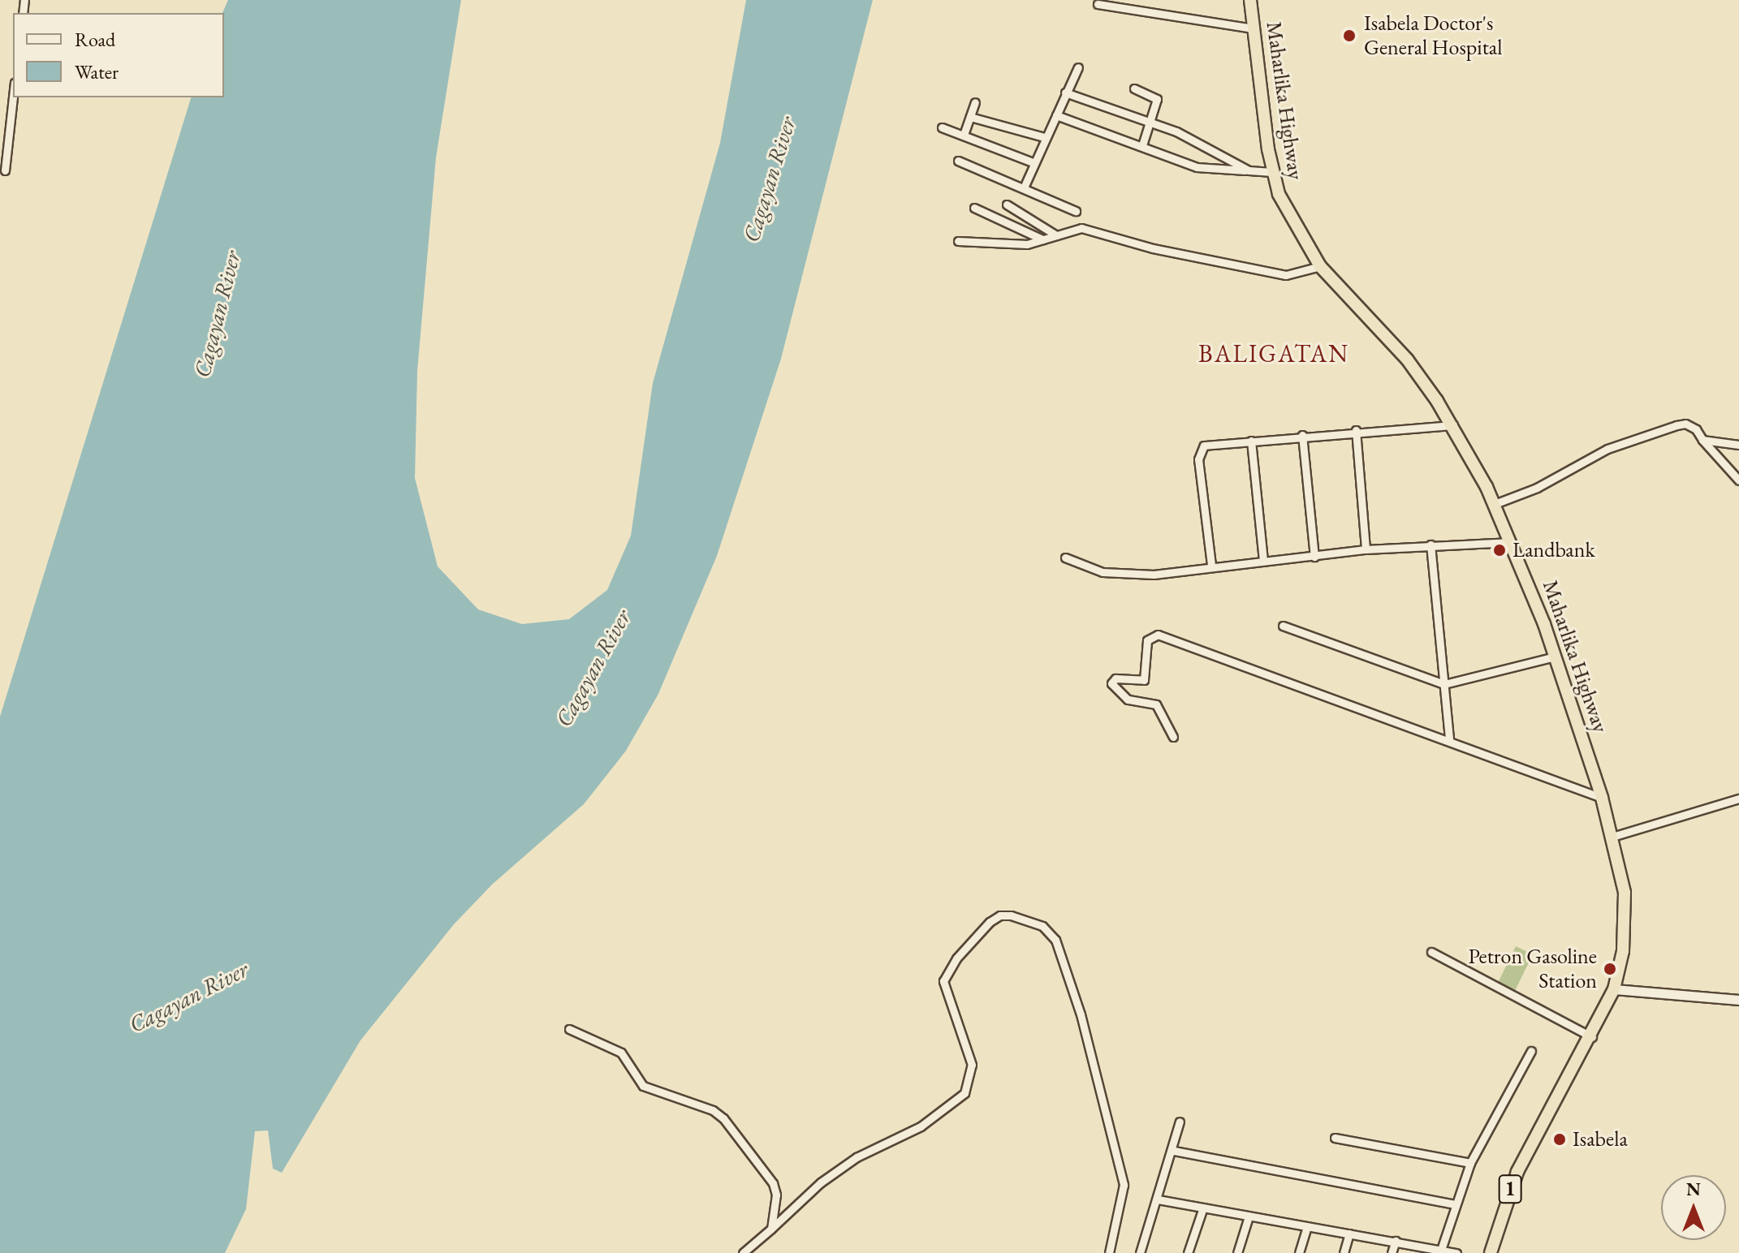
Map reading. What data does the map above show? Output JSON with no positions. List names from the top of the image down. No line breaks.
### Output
{"streets":{"highway":["Maharlika Highway","1"]},"districts":["BALIGATAN"],"water":["Cagayan River"],"places":["Isabela Doctor's General Hospital","Landbank","Petron Gasoline Station","Isabela"],"legend":["Road","Water"],"north":"top"}
